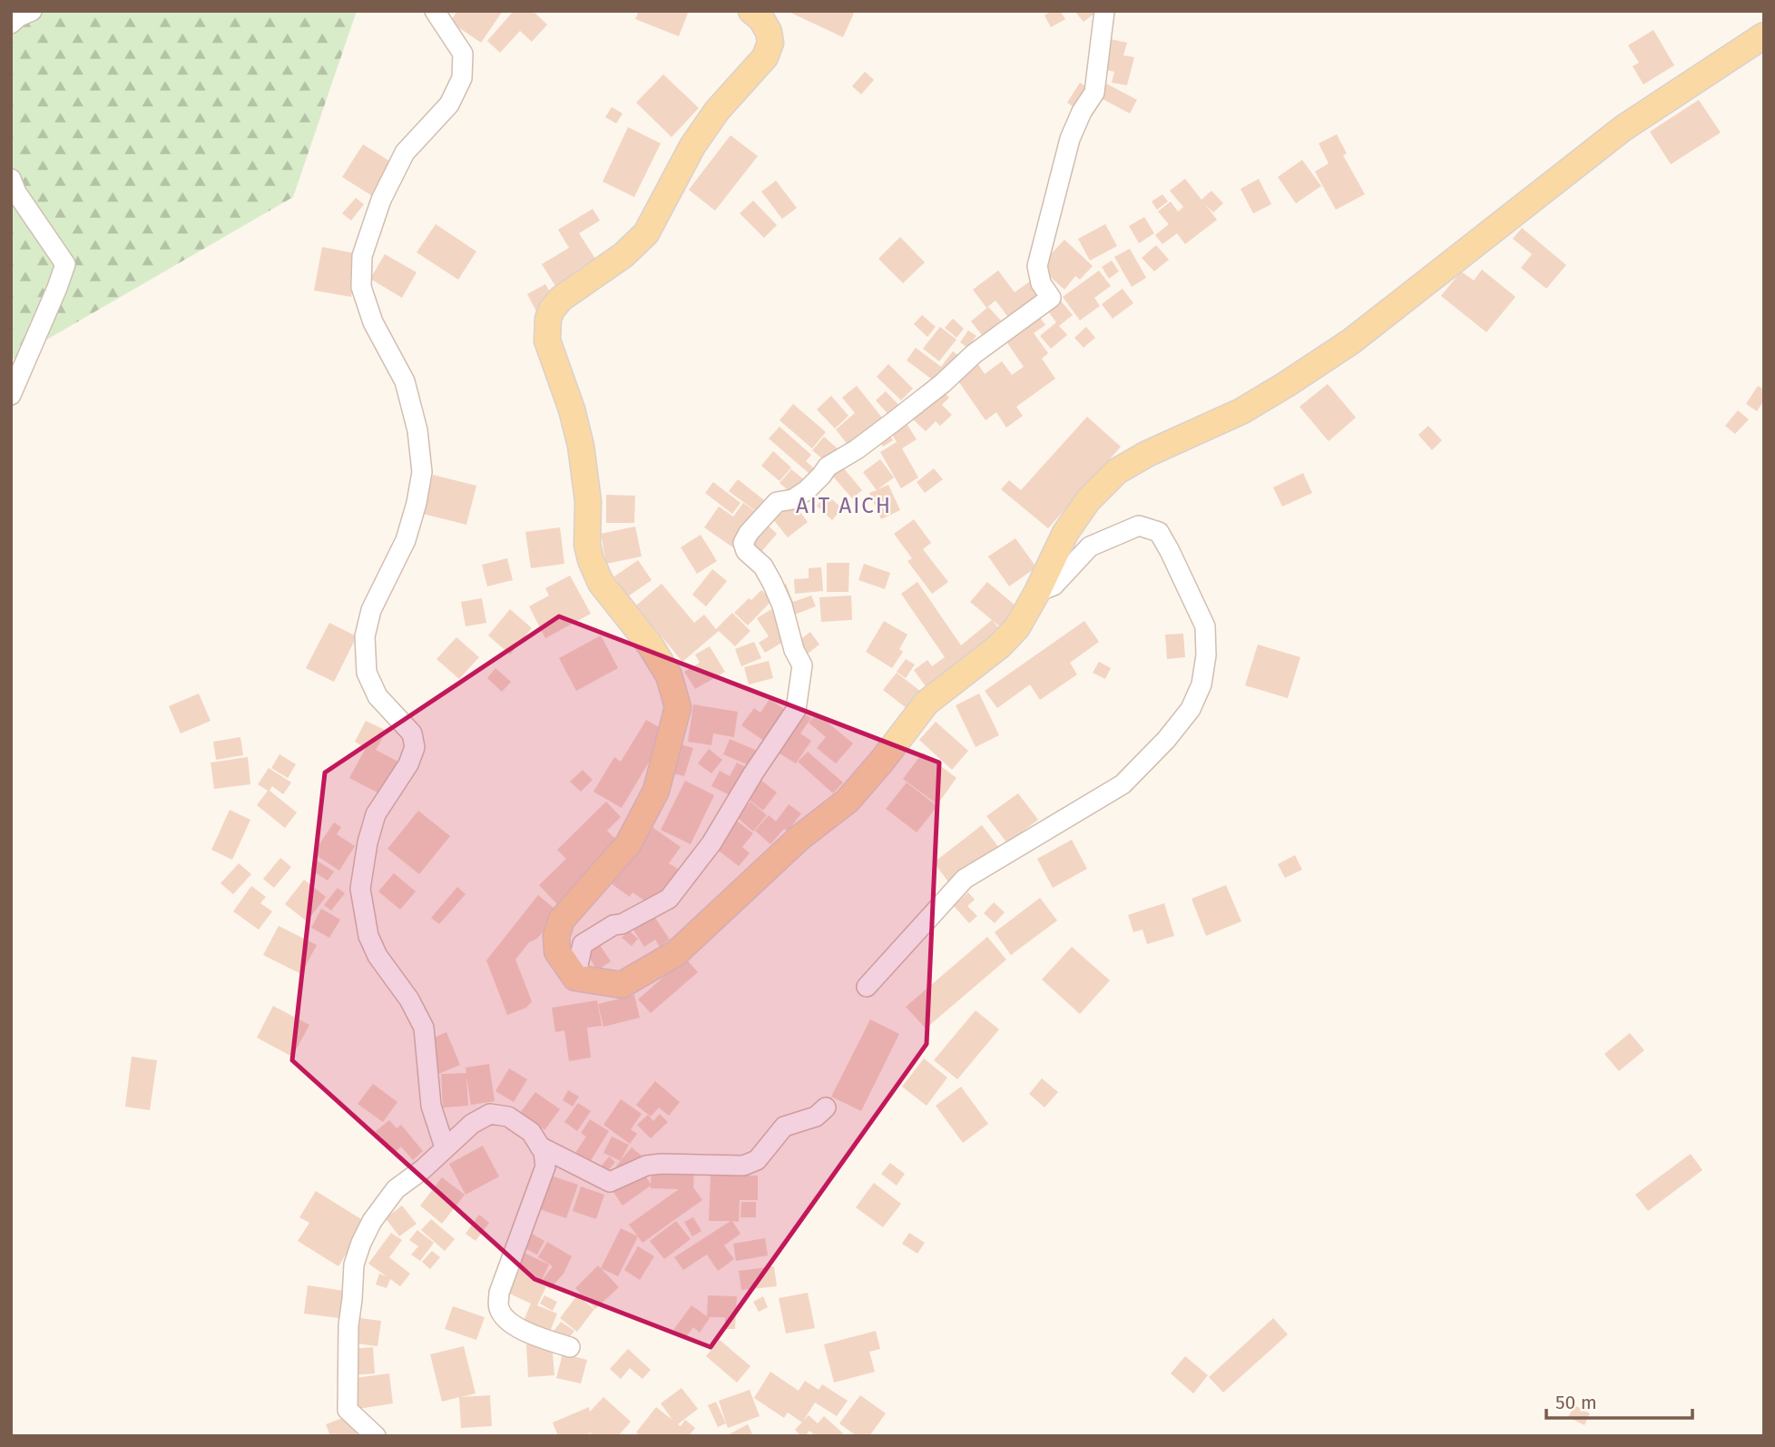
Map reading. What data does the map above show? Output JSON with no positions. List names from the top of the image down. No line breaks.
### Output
{"districts":["AIT AICH"],"scale_bar":"50 m"}
